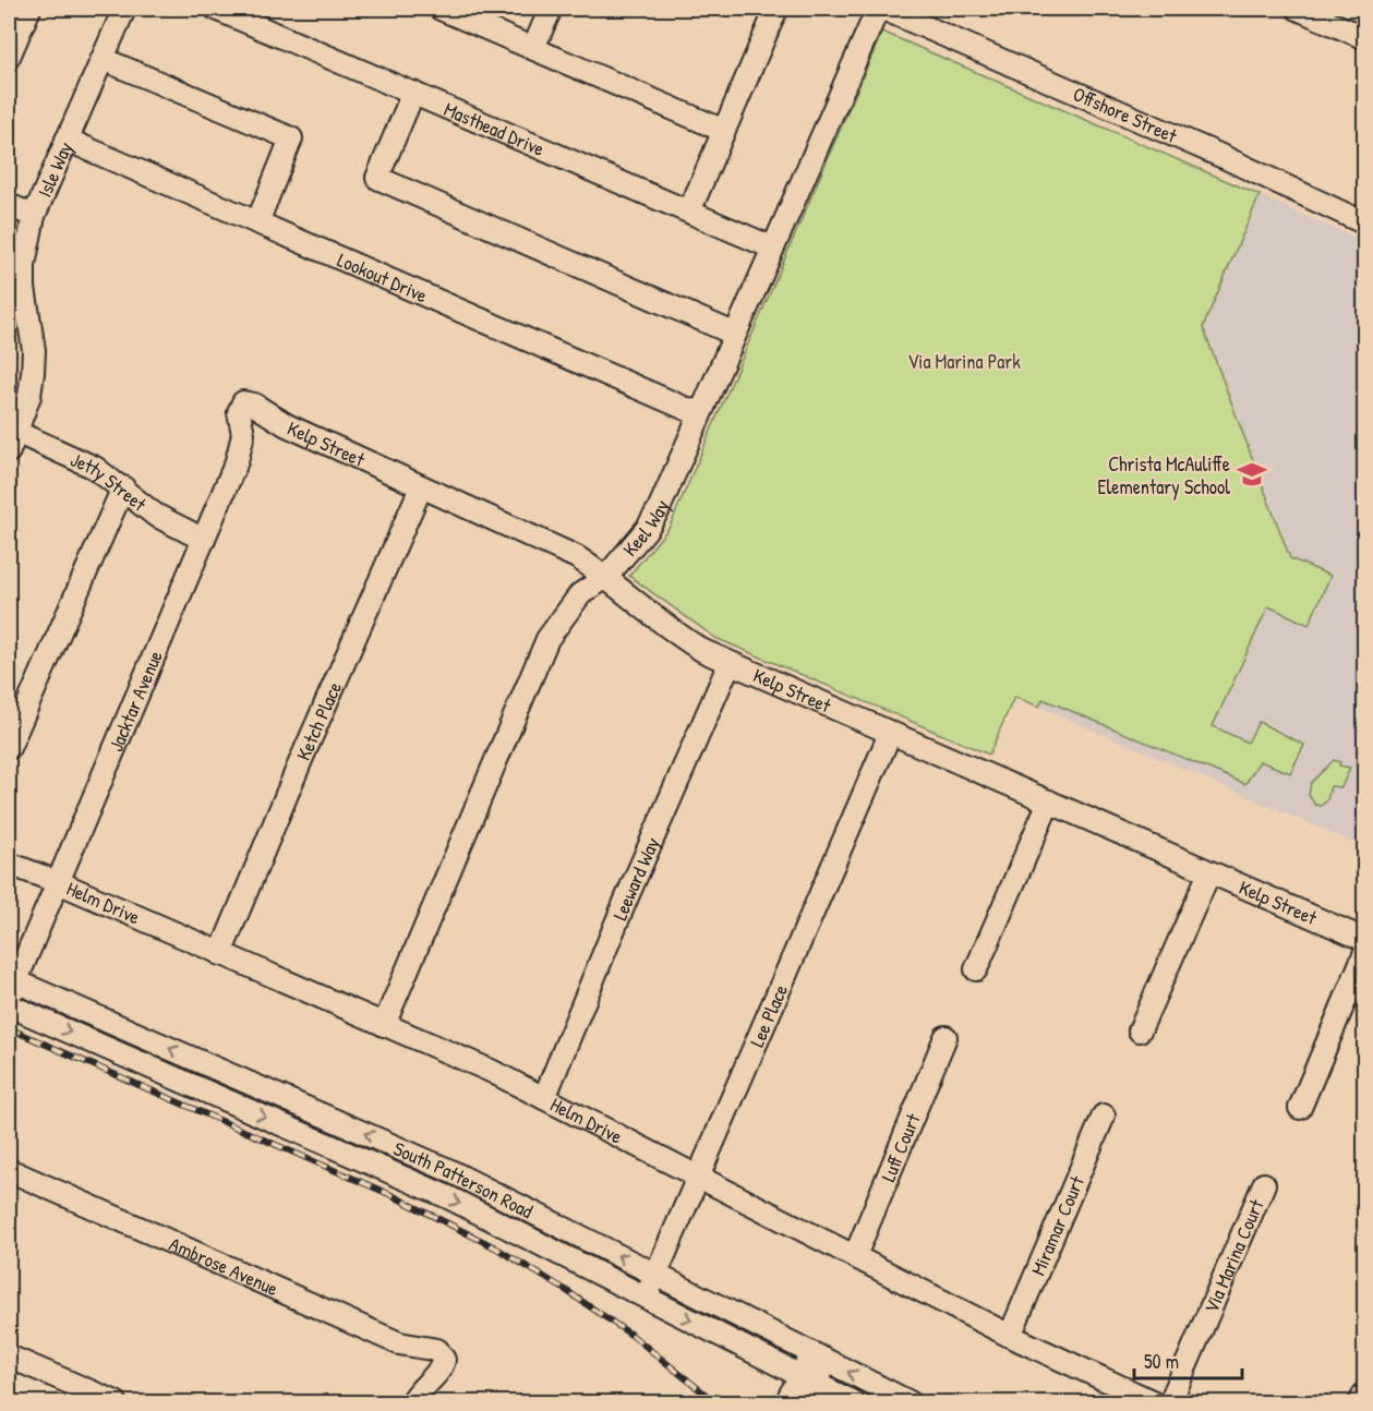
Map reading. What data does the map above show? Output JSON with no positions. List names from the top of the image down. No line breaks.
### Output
{"streets":{"street":["Offshore Street","Masthead Drive","Isle Way","Lookout Drive","Kelp Street","Jetty Street","Keel Way","Jacktar Avenue","Ketch Place","Leeward Way","Helm Drive","Lee Place","Luff Court","South Patterson Road","Miramar Court","Via Marina Court","Ambrose Avenue"]},"crossings":[["Offshore Street","Keel Way"],["Masthead Drive","Keel Way"],["Isle Way","Lookout Drive"],["Isle Way","Jetty Street"],["Lookout Drive","Keel Way"],["Kelp Street","Keel Way"],["Kelp Street","Jacktar Avenue"],["Kelp Street","Ketch Place"],["Kelp Street","Leeward Way"],["Kelp Street","Lee Place"],["Jetty Street","Jacktar Avenue"],["Keel Way","Helm Drive"],["Jacktar Avenue","Helm Drive"],["Jacktar Avenue","South Patterson Road"],["Ketch Place","Helm Drive"],["Leeward Way","Helm Drive"],["Helm Drive","Lee Place"],["Helm Drive","Luff Court"],["Helm Drive","Miramar Court"],["Lee Place","South Patterson Road"]],"parks":["Via Marina Park"],"places":{"school or university":["Christa McAuliffe Elementary School"]},"scale_bar":"50 m"}
